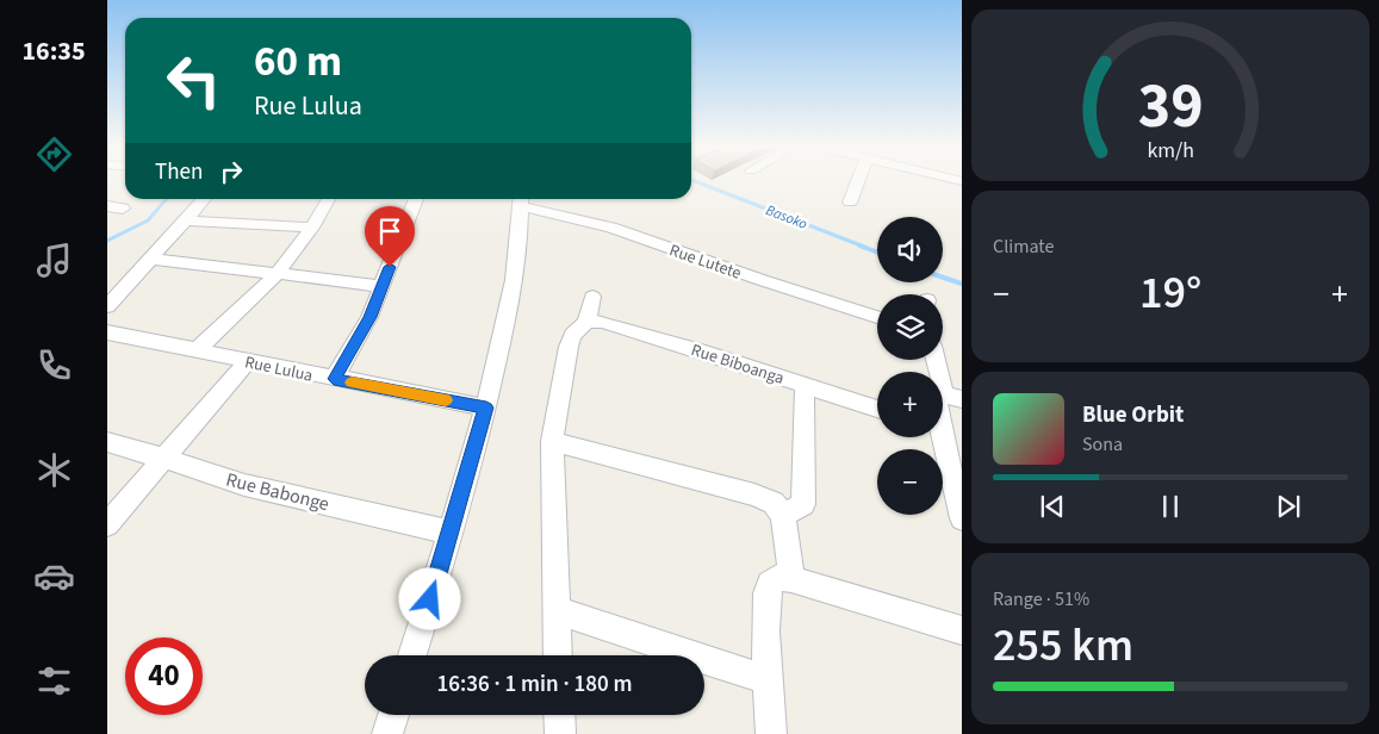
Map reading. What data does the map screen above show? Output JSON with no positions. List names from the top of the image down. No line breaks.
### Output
{"streets":{"street":["Rue Lutete","Rue Biboanga","Rue Lulua","Rue Babonge"]},"water":["Basoko"],"page":{"tabs":"16:35","turn":["60 m","Rue Lulua"],"then":"Then","tile":["Climate",["Range · 51%","255 km"]],"map_buttons":["+","−"],"heat":["−","19°","+"],"song":["Blue Orbit","Sona"],"limit":"40","trip":"16:36 · 1 min · 180 m","gauge":["39","km/h"]}}
